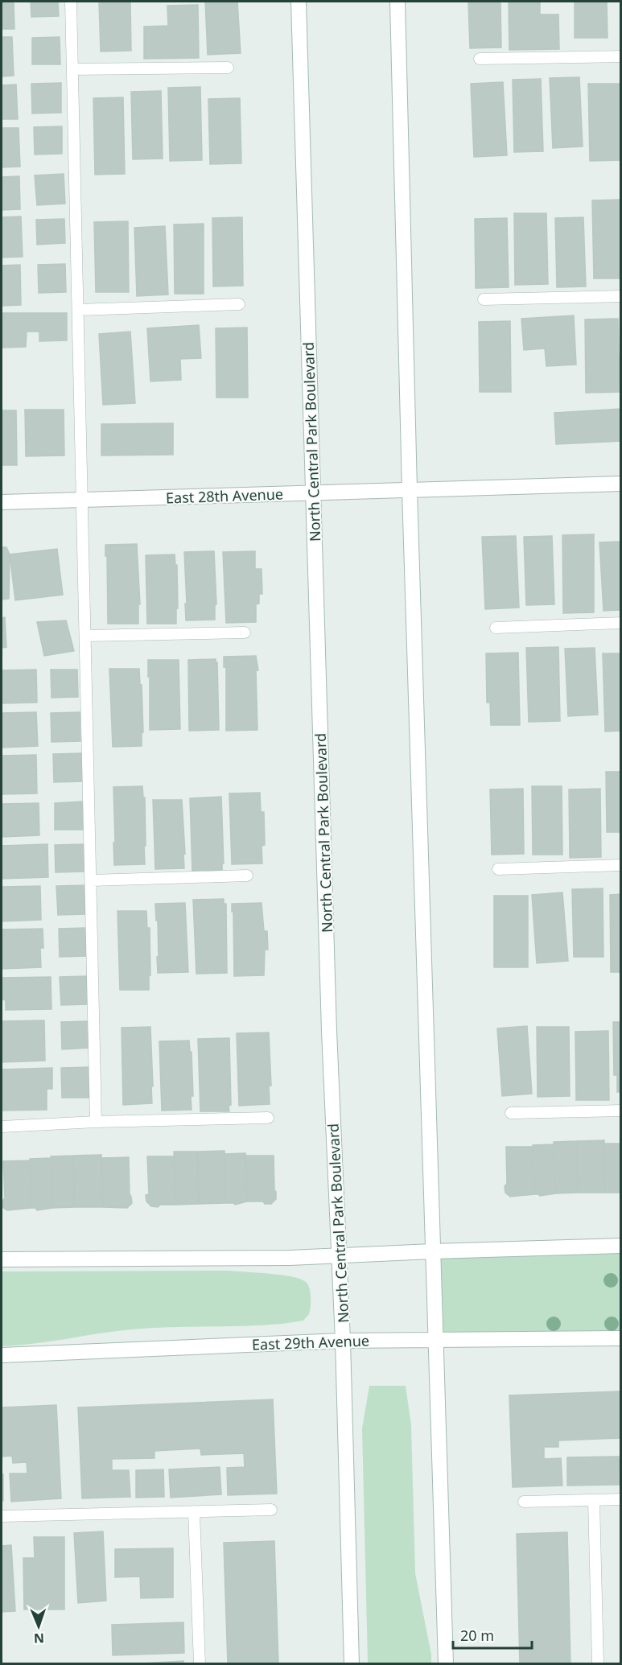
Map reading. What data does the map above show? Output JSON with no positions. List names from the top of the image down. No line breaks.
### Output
{"streets":{"main road":["North Central Park Boulevard","East 28th Avenue","East 29th Avenue"]},"crossings":[["North Central Park Boulevard","East 28th Avenue"],["North Central Park Boulevard","East 29th Avenue"]],"scale_bar":"20 m","north":"bottom"}
